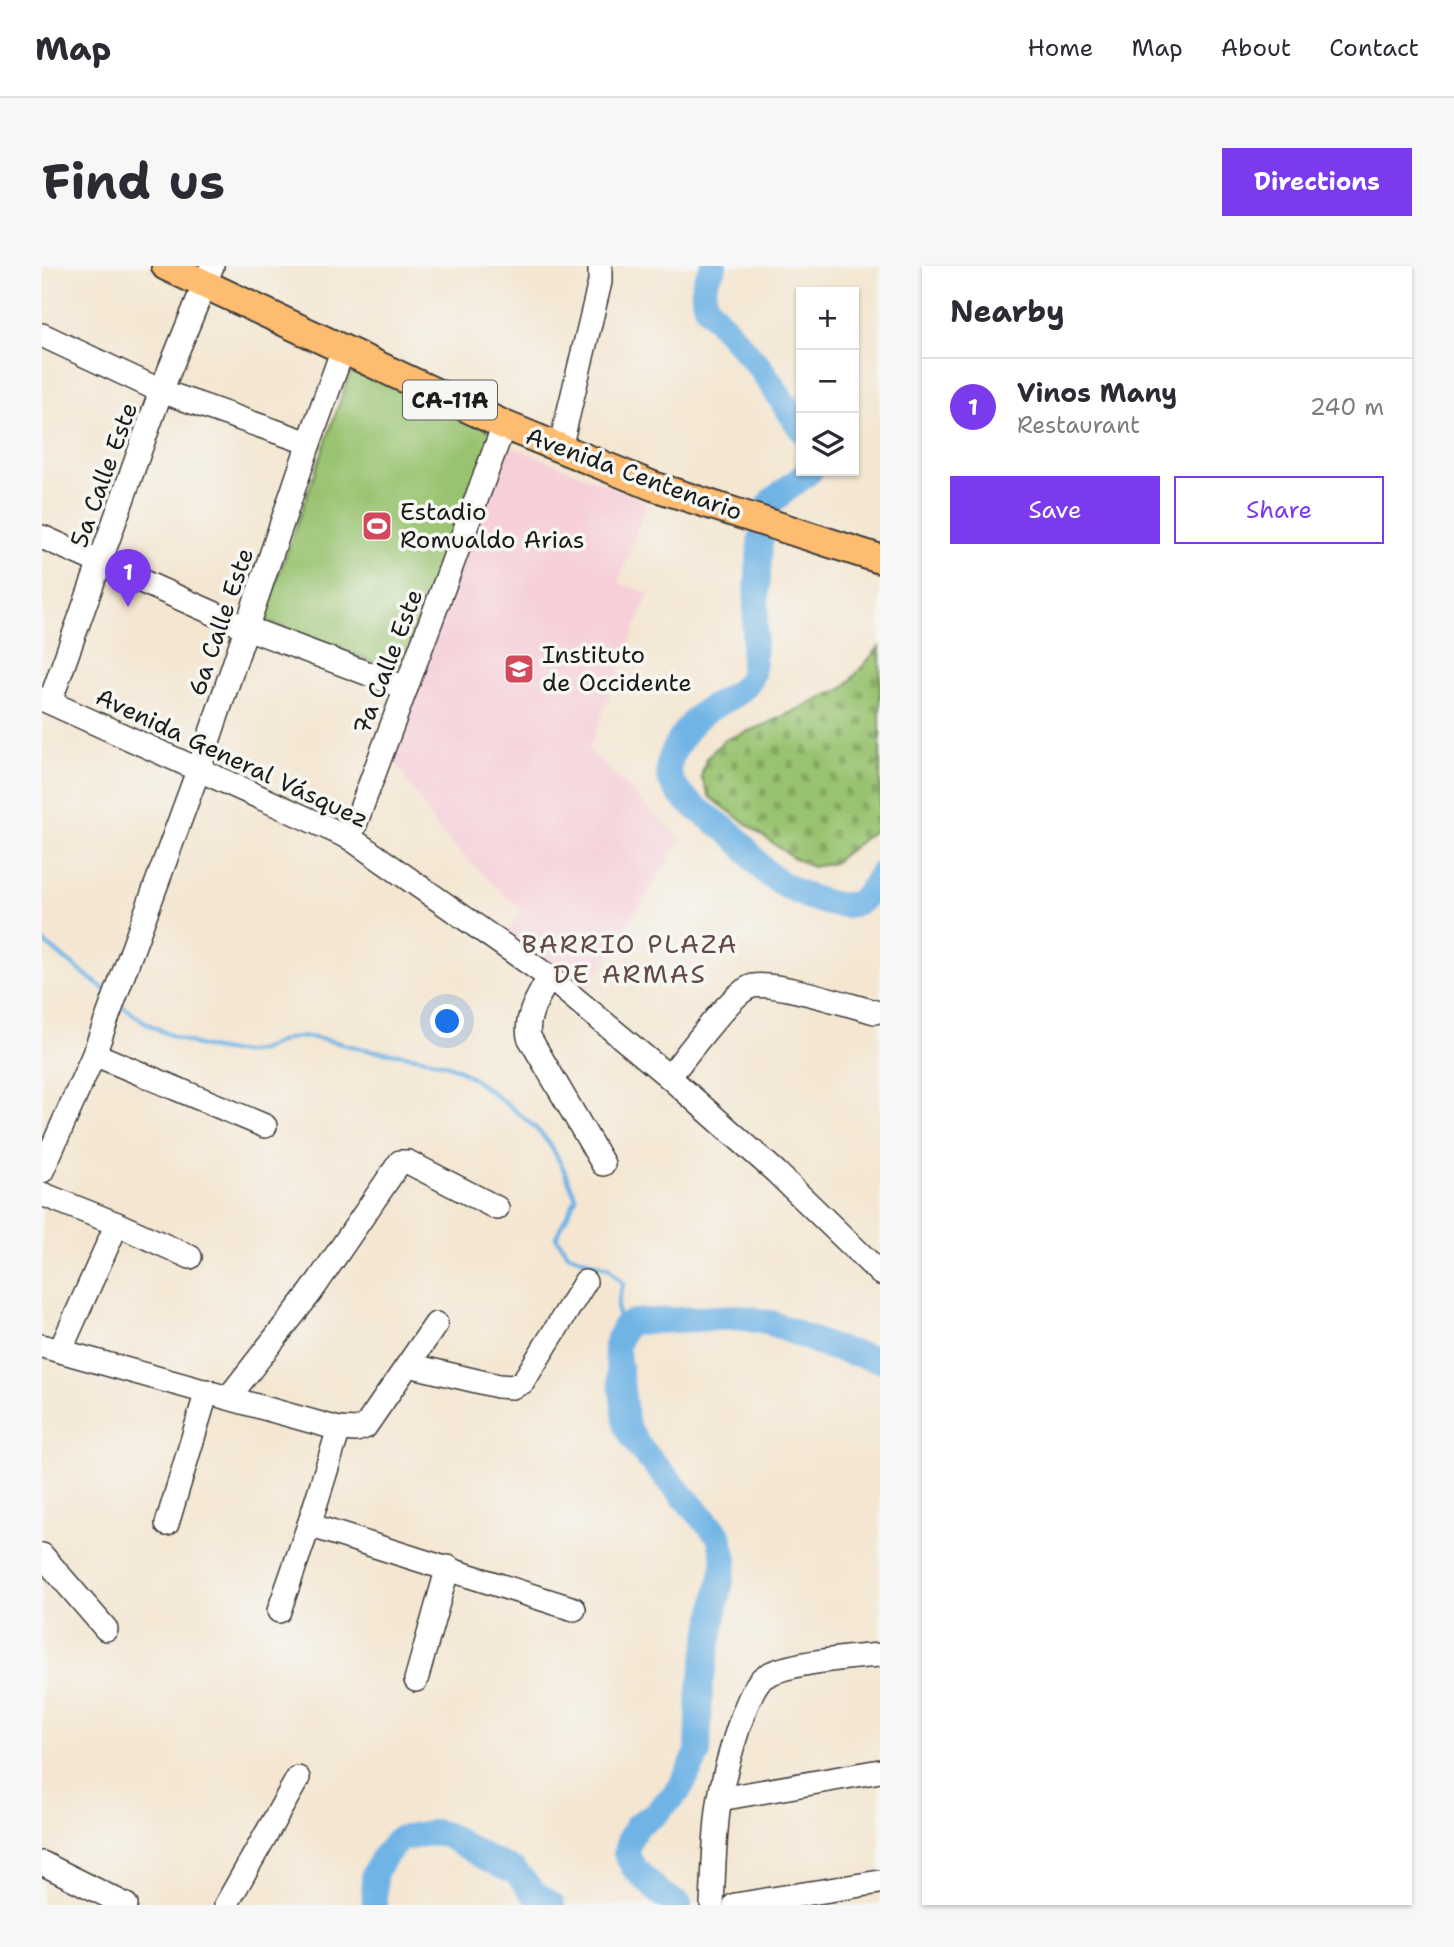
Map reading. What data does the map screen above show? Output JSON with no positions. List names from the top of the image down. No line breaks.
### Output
{"streets":{"main road":["CA-11A","Avenida Centenario"],"street":["5a Calle Este","6a Calle Este","7a Calle Este","Avenida General Vásquez"]},"crossings":[["Avenida Centenario","5a Calle Este"],["Avenida Centenario","6a Calle Este"],["Avenida Centenario","7a Calle Este"],["5a Calle Este","Avenida General Vásquez"],["6a Calle Este","Avenida General Vásquez"],["7a Calle Este","Avenida General Vásquez"]],"districts":["BARRIO PLAZA DE ARMAS"],"places":{"sports":["Estadio Romualdo Arias"],"school or university":["Instituto de Occidente"]},"page":{"header":"Map","nav":["Home","Map","About","Contact"],"buttons":["Directions",["Save","Share"]],"title":"Find us","heading":"Nearby","map_buttons":["+","−"],"list":[{"mark":"1","name":"Vinos Many","note":"Restaurant","value":"240 m"}],"pins":"1"}}
